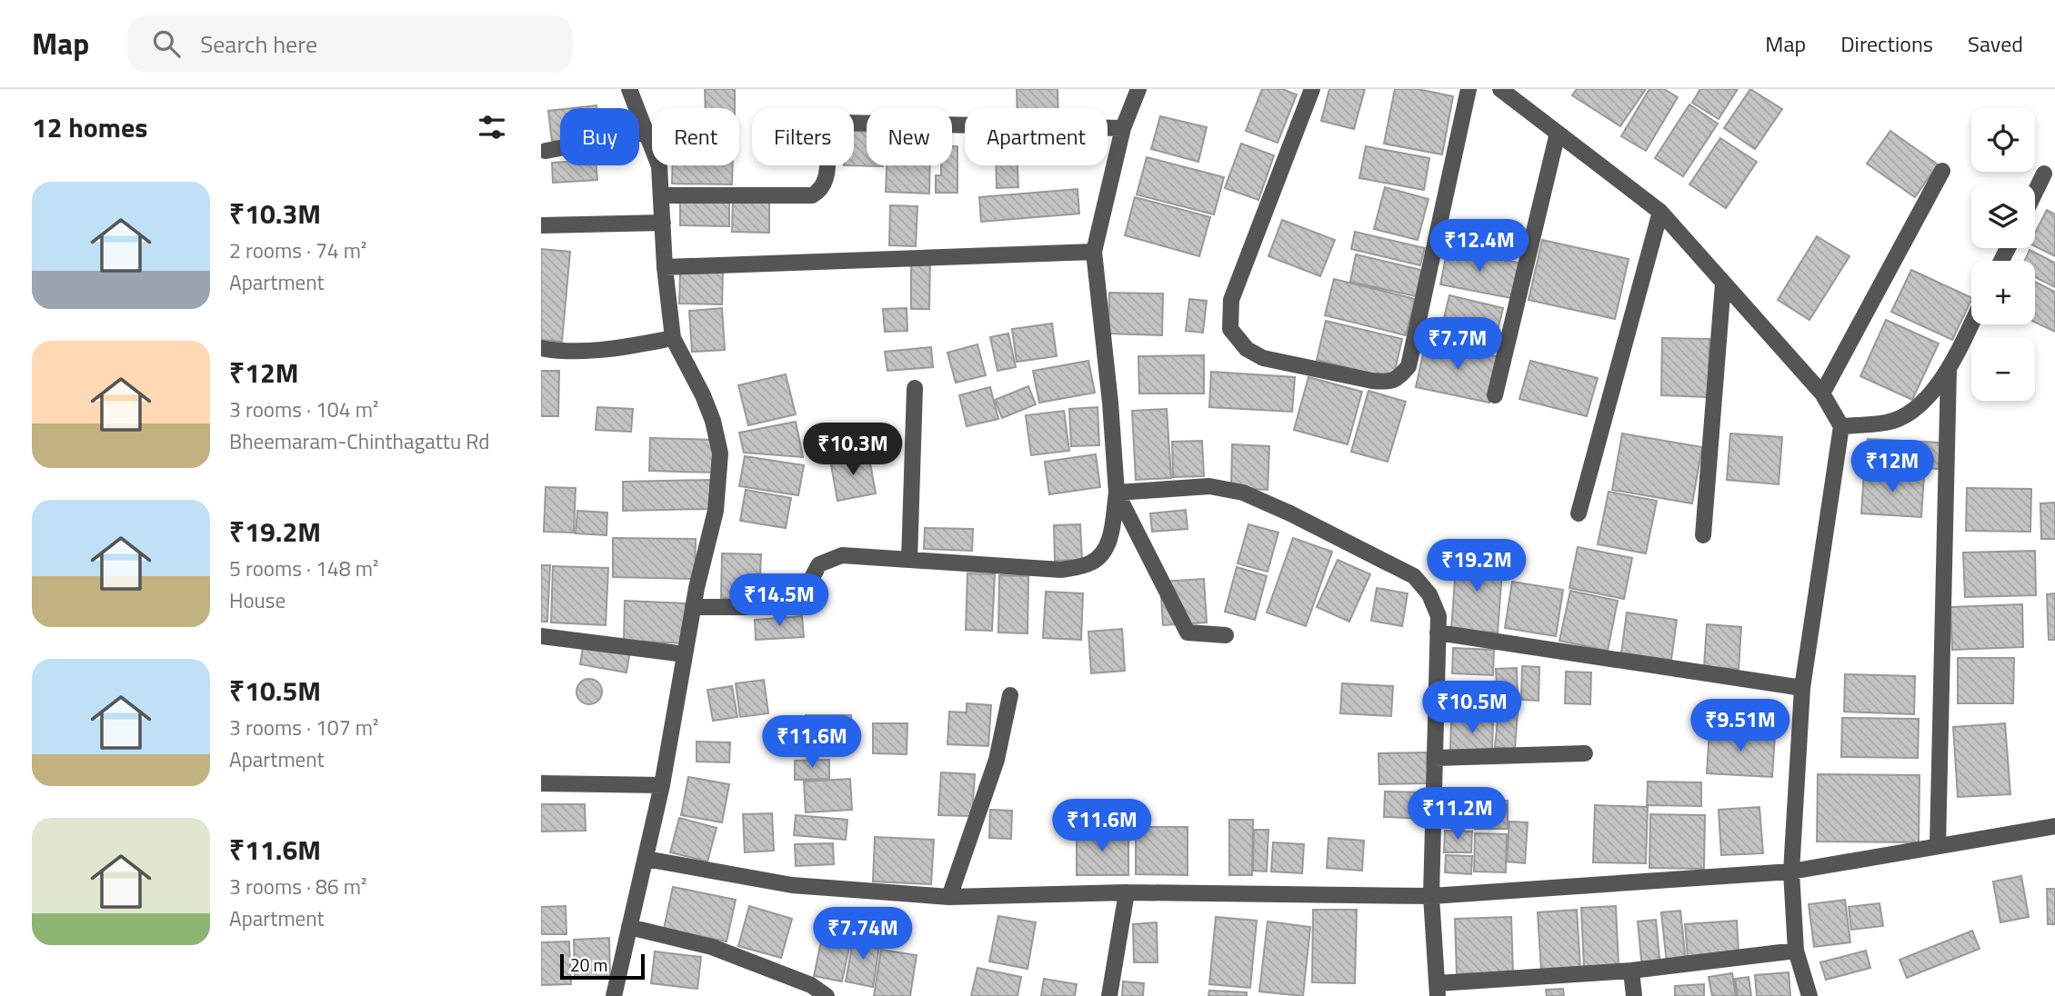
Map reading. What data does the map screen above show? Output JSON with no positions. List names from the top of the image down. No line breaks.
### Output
{"scale_bar":"20 m","page":{"header":"Map","search":"Search here","nav":["Map","Directions","Saved"],"heading":"12 homes","map_buttons":["+","−"],"chip":["Buy","Rent","Filters","New","Apartment"],"list":[{"name":"₹10.3M","note":"2 rooms · 74 m² · Apartment"},{"name":"₹12M","note":"3 rooms · 104 m² · Bheemaram-Chinthagattu Rd"},{"name":"₹19.2M","note":"5 rooms · 148 m² · House"},{"name":"₹10.5M","note":"3 rooms · 107 m² · Apartment"},{"name":"₹11.6M","note":"3 rooms · 86 m² · Apartment"}],"price":["₹12.4M","₹7.7M","₹10.3M","₹12M","₹19.2M","₹14.5M","₹10.5M","₹9.51M","₹11.6M","₹11.2M","₹11.6M","₹7.74M"],"scale":"20 m"}}
